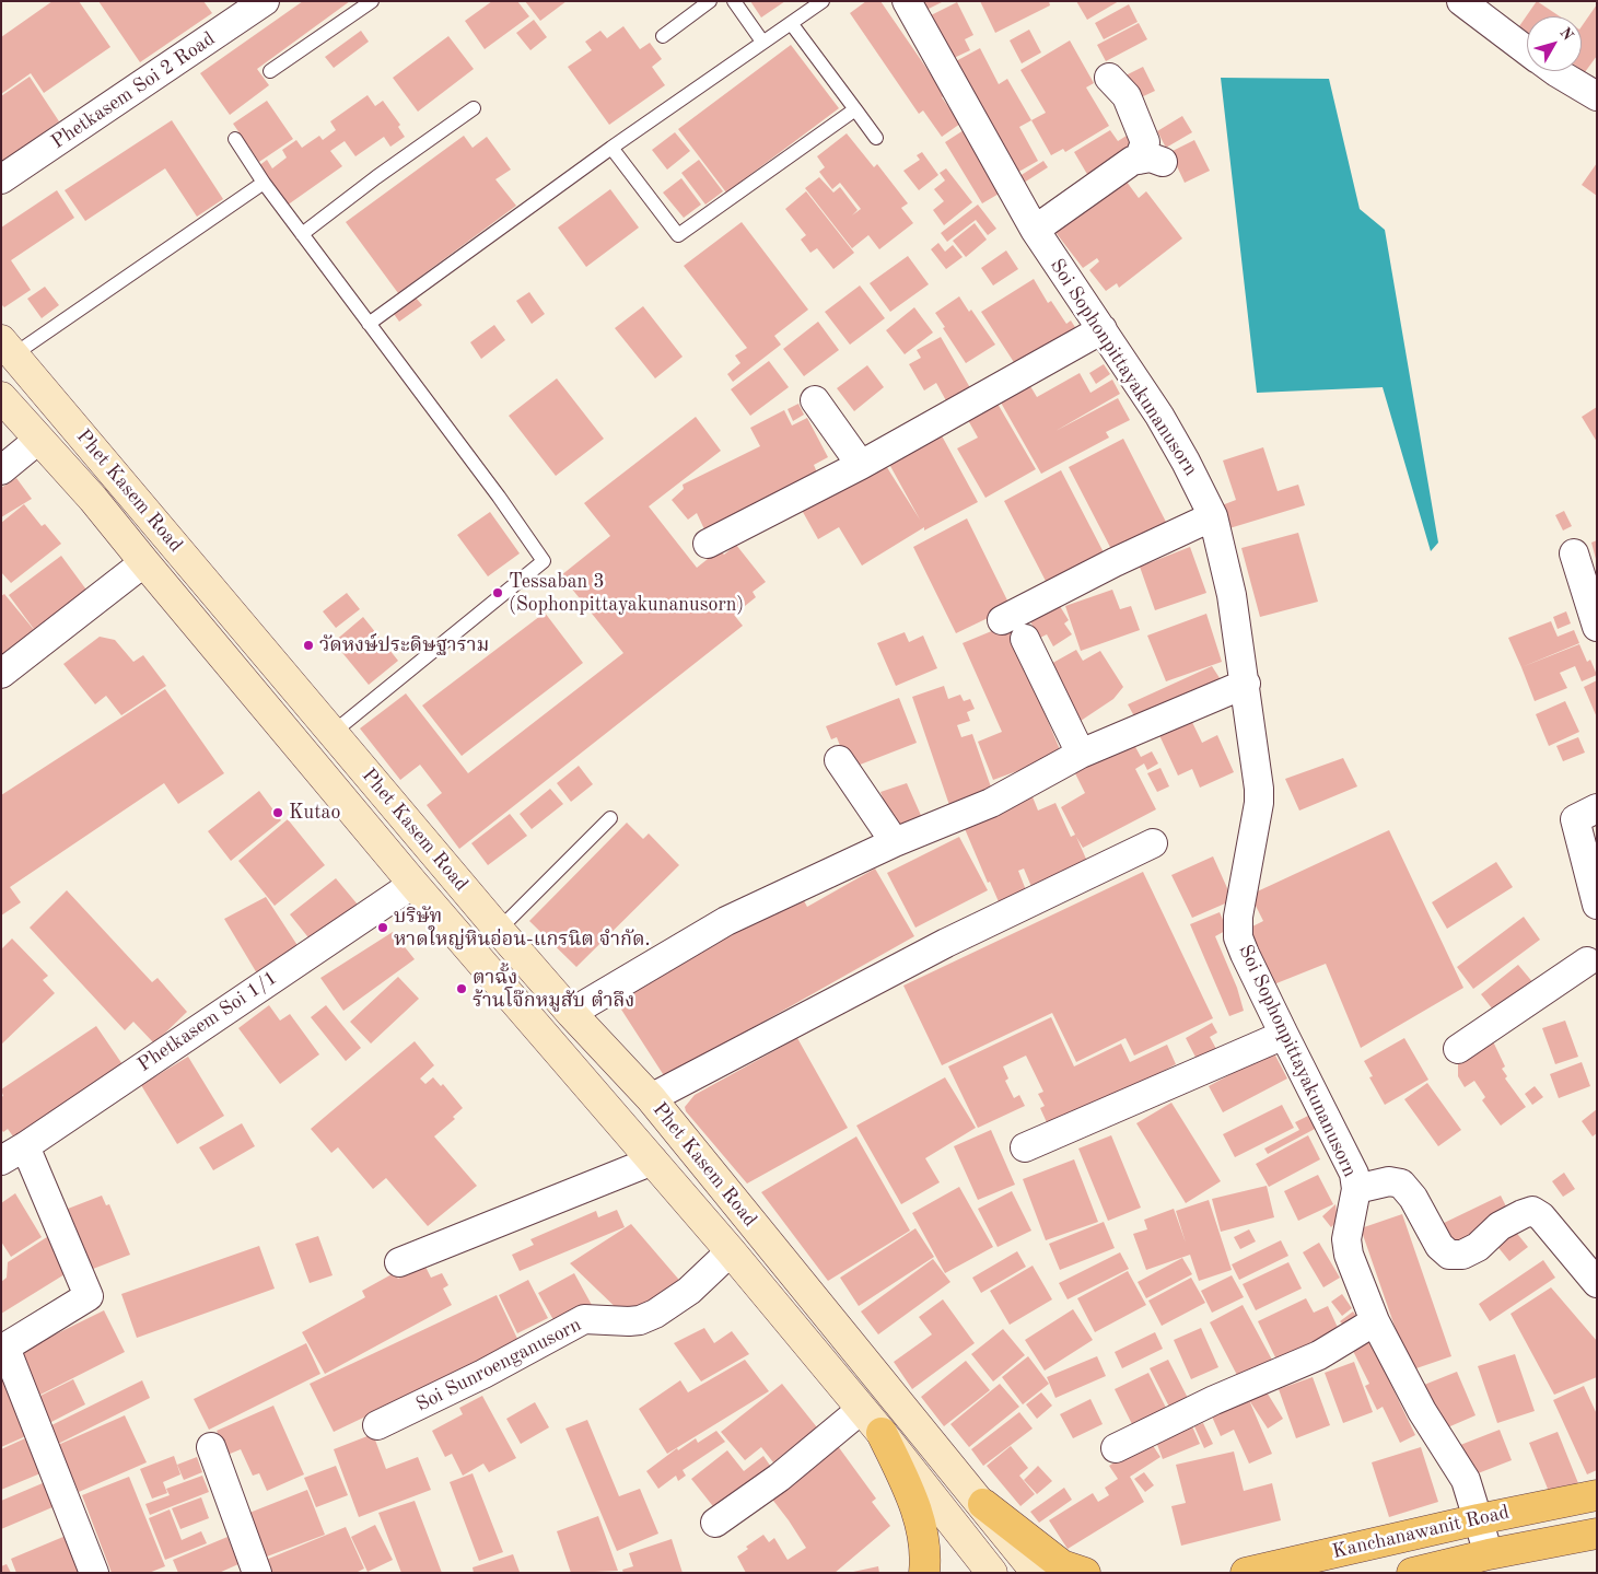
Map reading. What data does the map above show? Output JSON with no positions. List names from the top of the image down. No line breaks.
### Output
{"streets":{"main road":["Phet Kasem Road","Kanchanawanit Road"],"street":["Phetkasem Soi 2 Road","Soi Sophonpittayakunanusorn","Phetkasem Soi 1/1","Soi Sunroenganusorn"]},"crossings":[["Soi Sophonpittayakunanusorn","Kanchanawanit Road"],["Phet Kasem Road","Phetkasem Soi 1/1"],["Phet Kasem Road","Soi Sunroenganusorn"]],"places":["Tessaban 3 (Sophonpittayakunanusorn)","วัดหงษ์ประดิษฐาราม","Kutao","บริษัท หาดใหญ่หินอ่อน-แกรนิต จำกัด.","ตาฉั้ง ร้านโจ๊กหมูสับ ตำลึง"],"north":"top right"}
